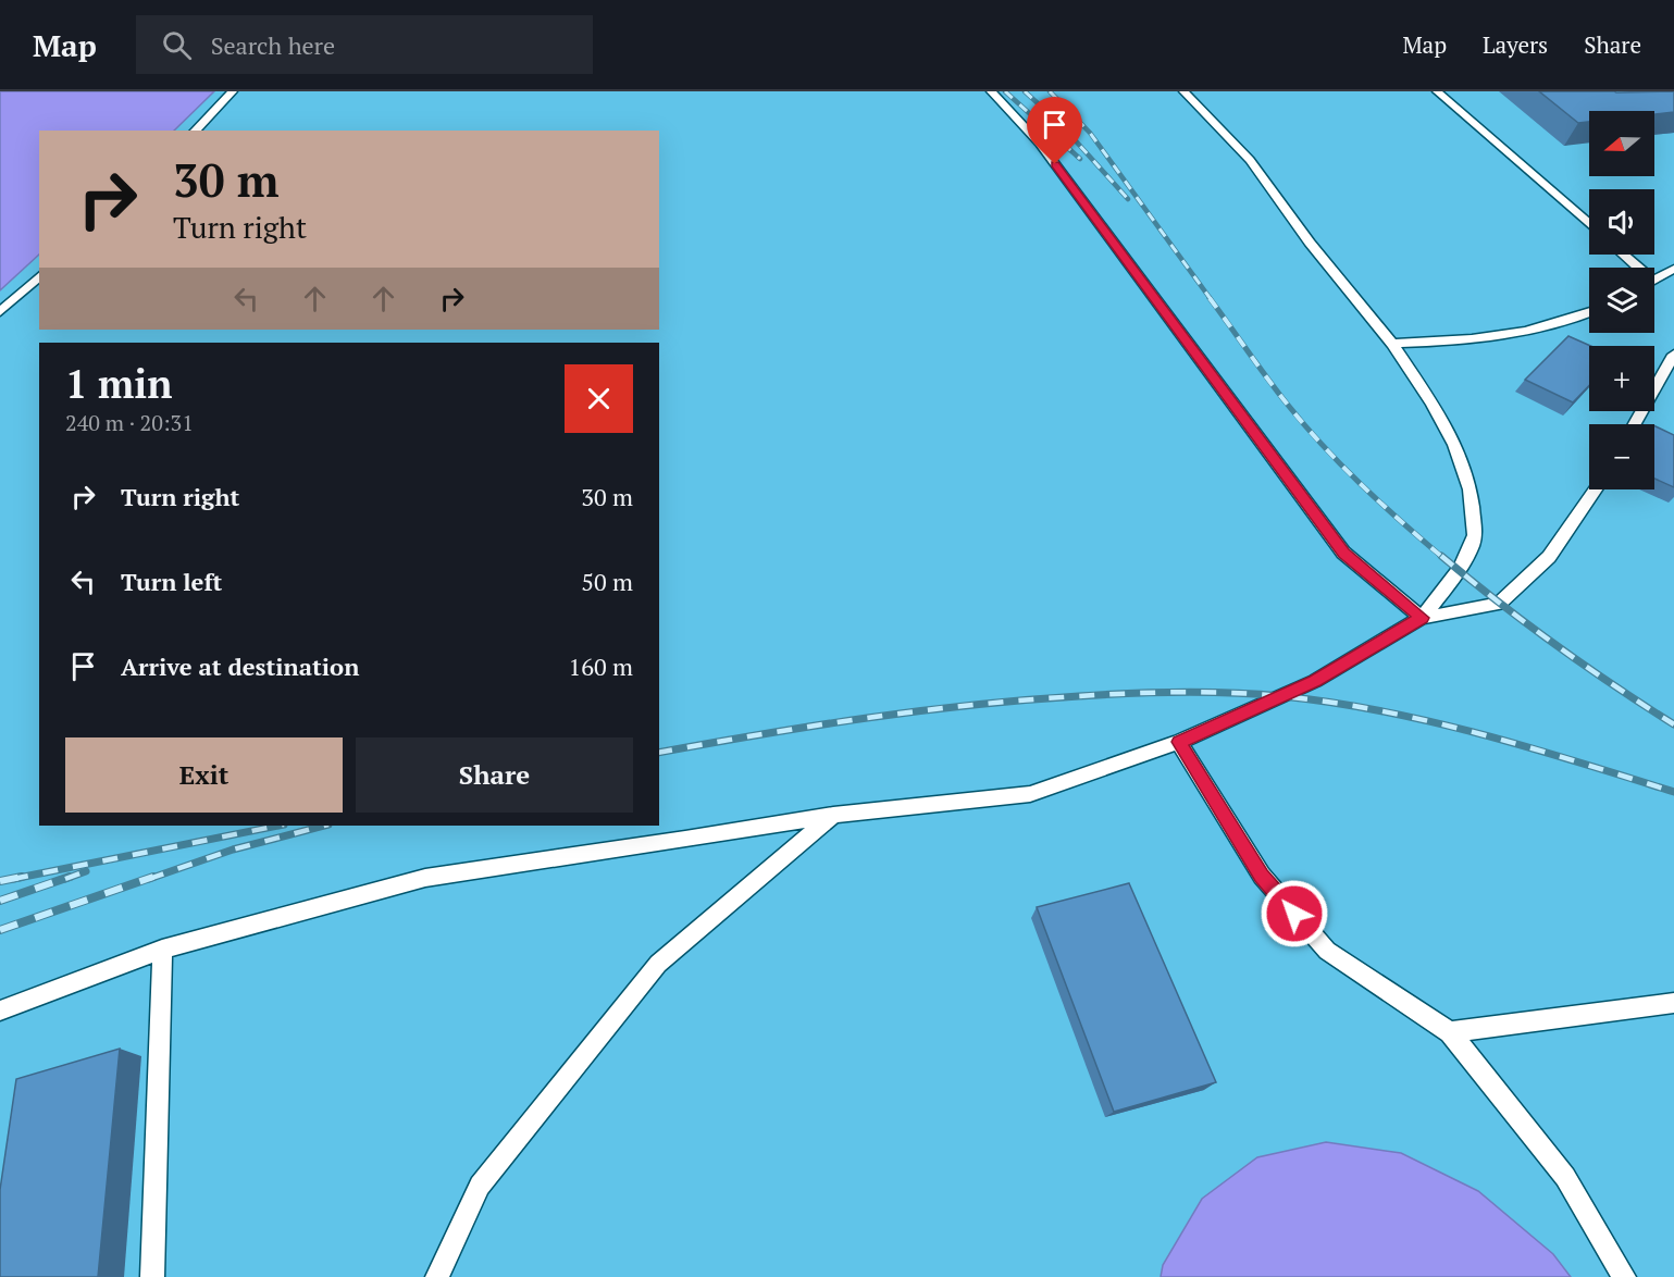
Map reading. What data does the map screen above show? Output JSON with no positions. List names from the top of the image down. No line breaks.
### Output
{"north":"left","page":{"header":"Map","search":"Search here","nav":["Map","Layers","Share"],"map_buttons":["+","−"],"turn":["30 m","Turn right"],"heading":["1 min","240 m · 20:31"],"list":[{"name":"Turn right","value":"30 m"},{"name":"Turn left","value":"50 m"},{"name":"Arrive at destination","value":"160 m"}],"buttons":["Exit","Share"]}}
